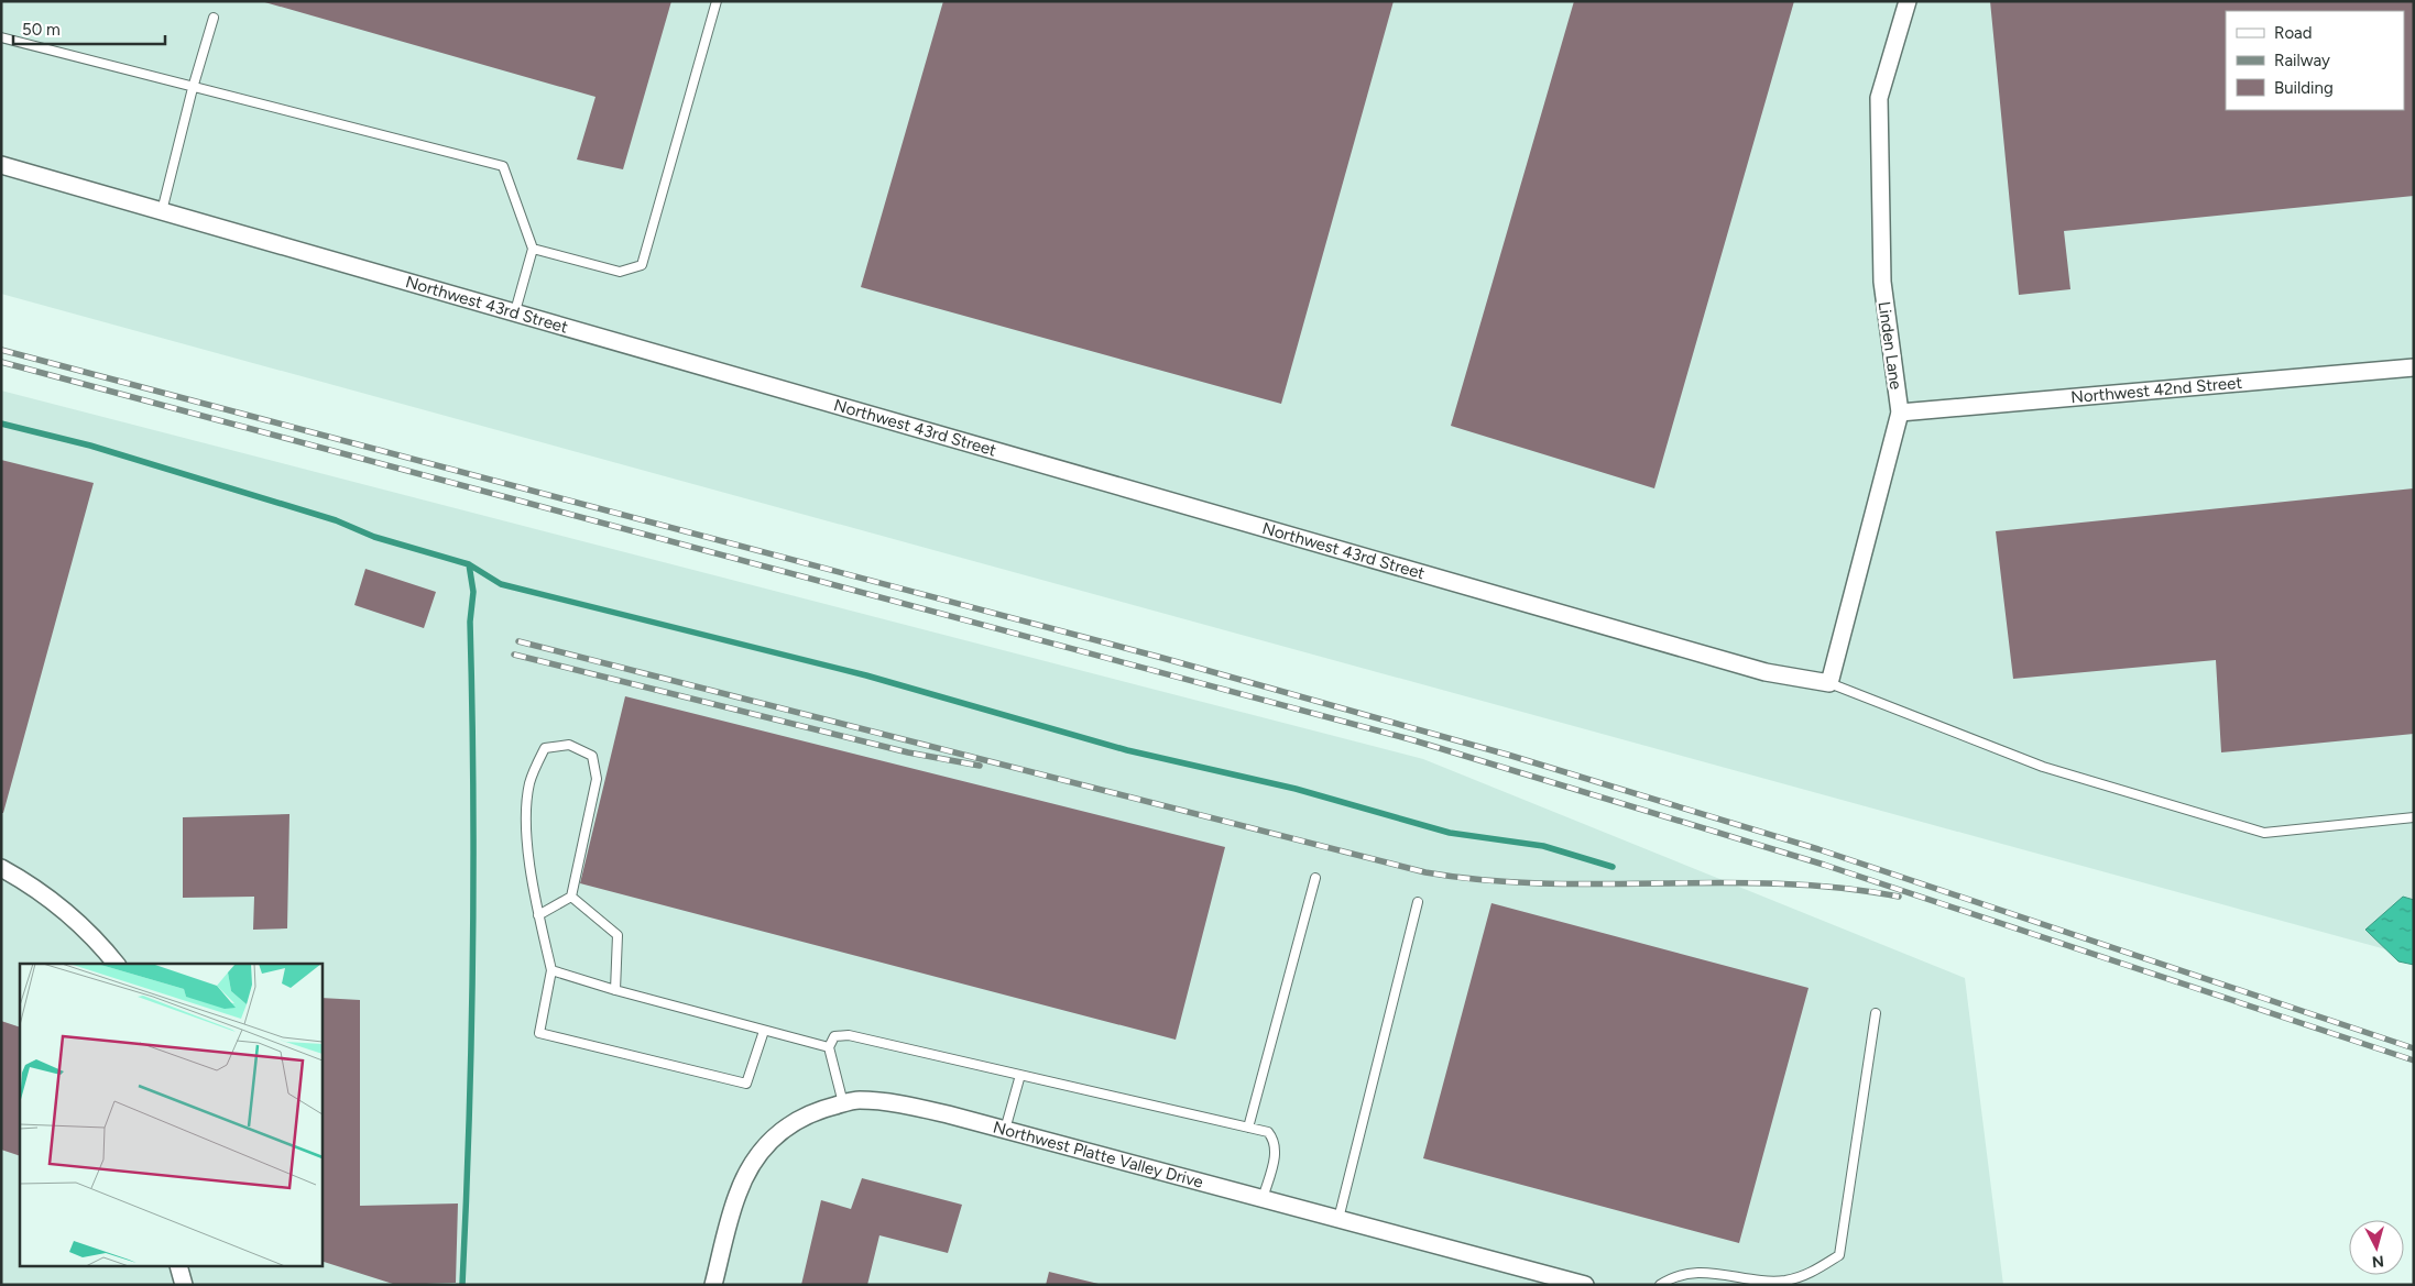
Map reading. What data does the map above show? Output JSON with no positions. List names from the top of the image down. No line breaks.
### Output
{"streets":{"street":["Northwest 43rd Street","Linden Lane","Northwest 42nd Street","Northwest Platte Valley Drive"]},"crossings":[["Northwest 43rd Street","Linden Lane"],["Linden Lane","Northwest 42nd Street"]],"legend":["Road","Railway","Building"],"scale_bar":"50 m","north":"bottom"}
